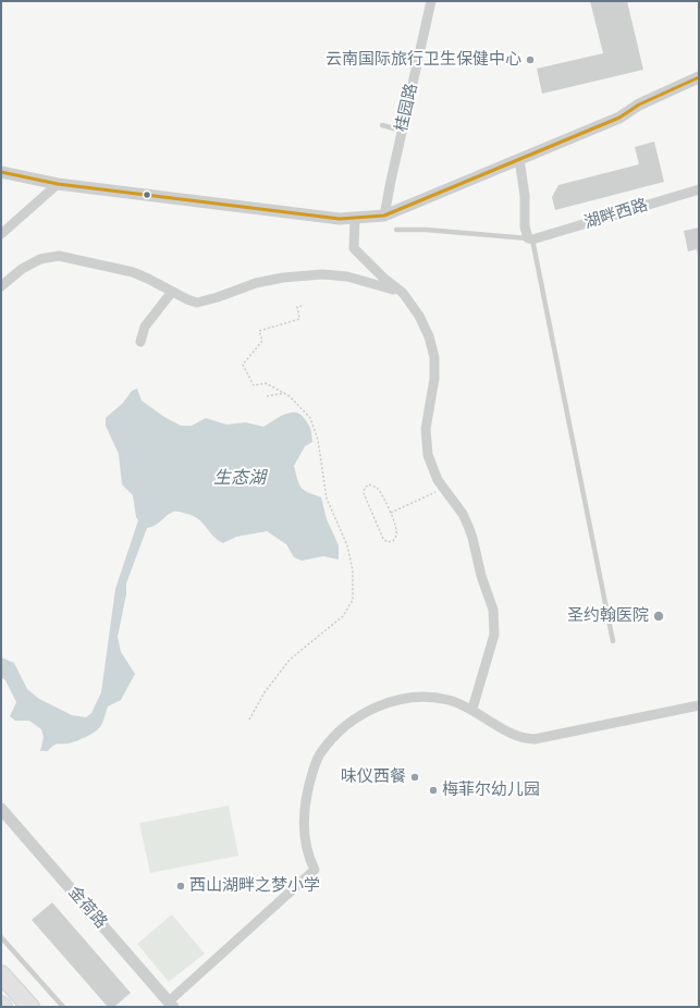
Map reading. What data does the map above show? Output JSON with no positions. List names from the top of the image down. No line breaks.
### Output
{"streets":{"street":["桂园路","湖畔西路","金荷路"]},"water":["生态湖"],"places":["云南国际旅行卫生保健中心","圣约翰医院","味仪西餐","梅菲尔幼儿园","西山湖畔之梦小学"]}
